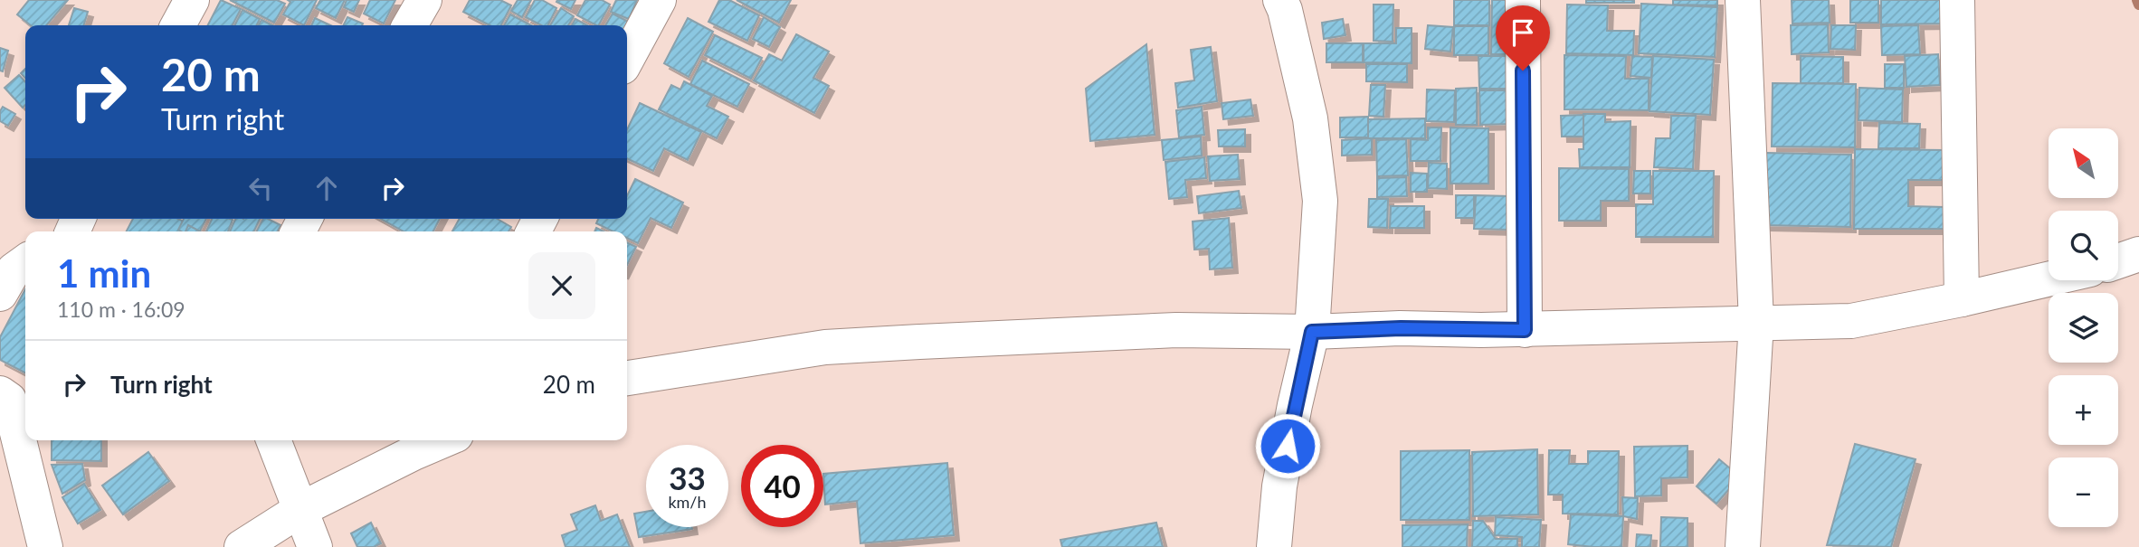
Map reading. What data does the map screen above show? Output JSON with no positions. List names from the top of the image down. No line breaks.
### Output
{"north":"top left","page":{"turn":["20 m","Turn right"],"map_buttons":["+","−"],"heading":["1 min","110 m · 16:09"],"list":[{"name":"Turn right","value":"20 m"}],"speed":"33 km/h","limit":"40"}}
